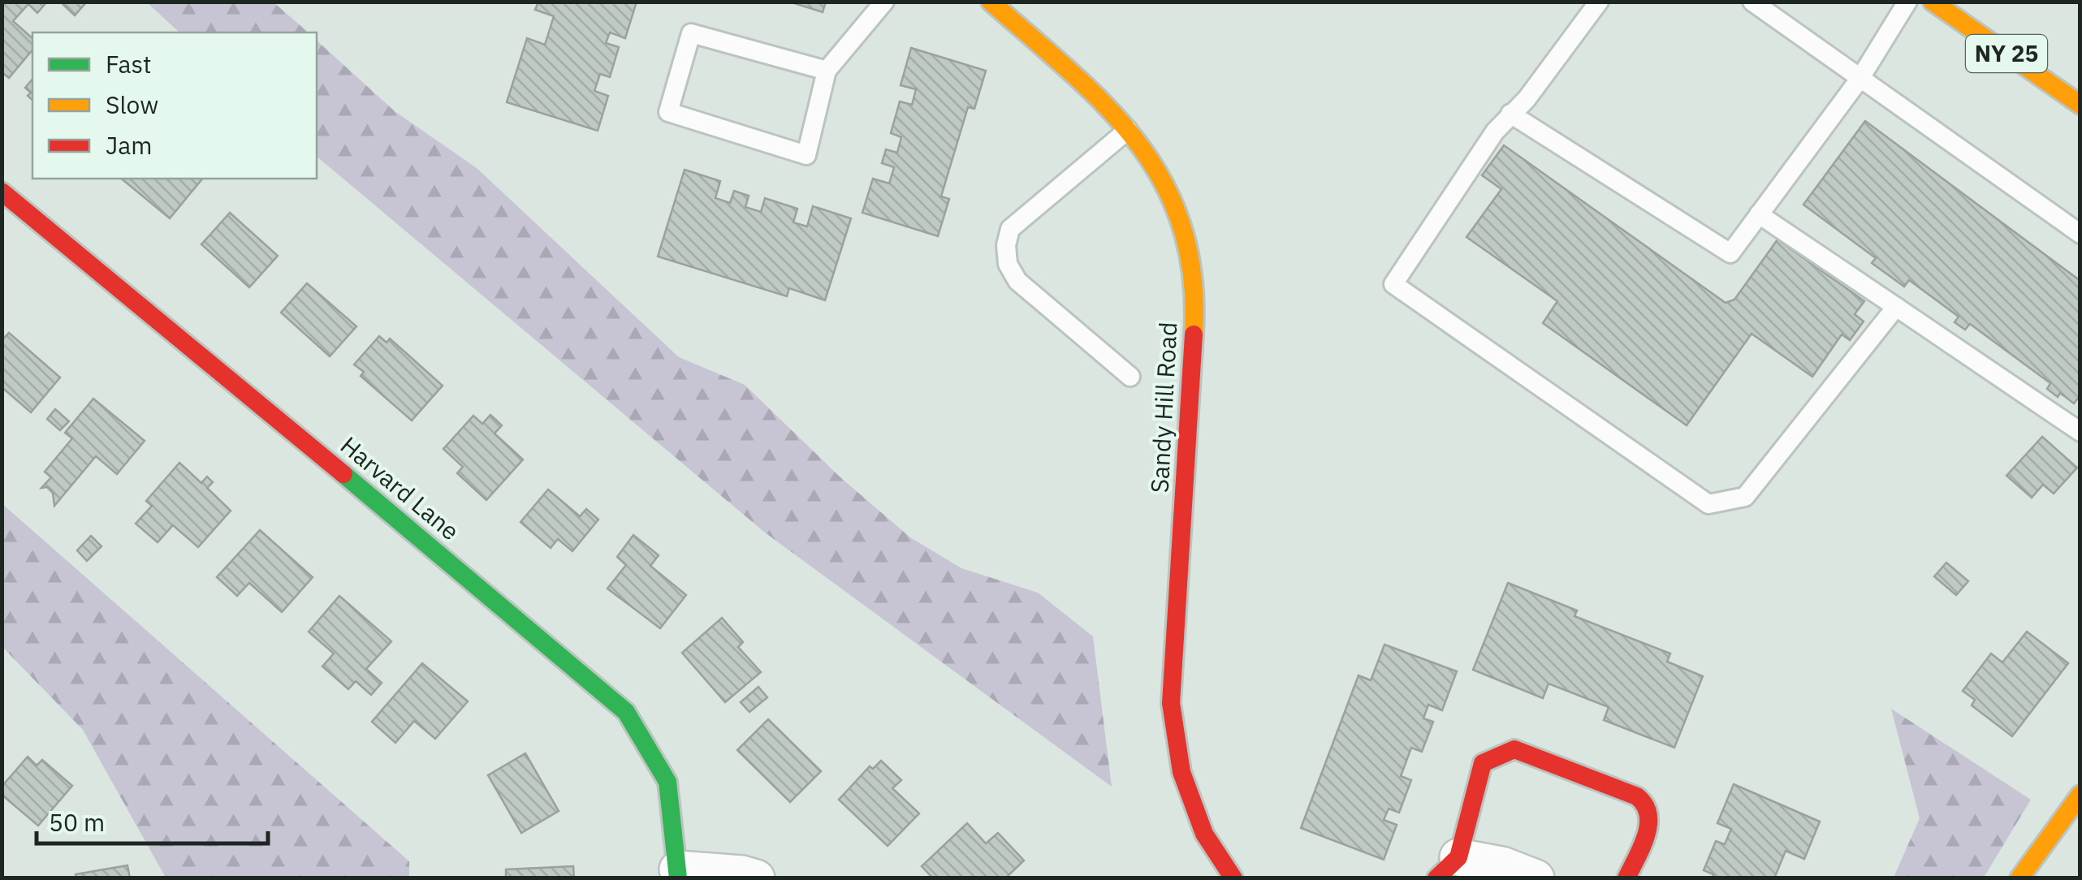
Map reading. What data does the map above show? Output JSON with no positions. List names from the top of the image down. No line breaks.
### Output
{"streets":{"street":["NY 25","Sandy Hill Road","Harvard Lane"]},"legend":["Fast","Slow","Jam"],"scale_bar":"50 m"}
